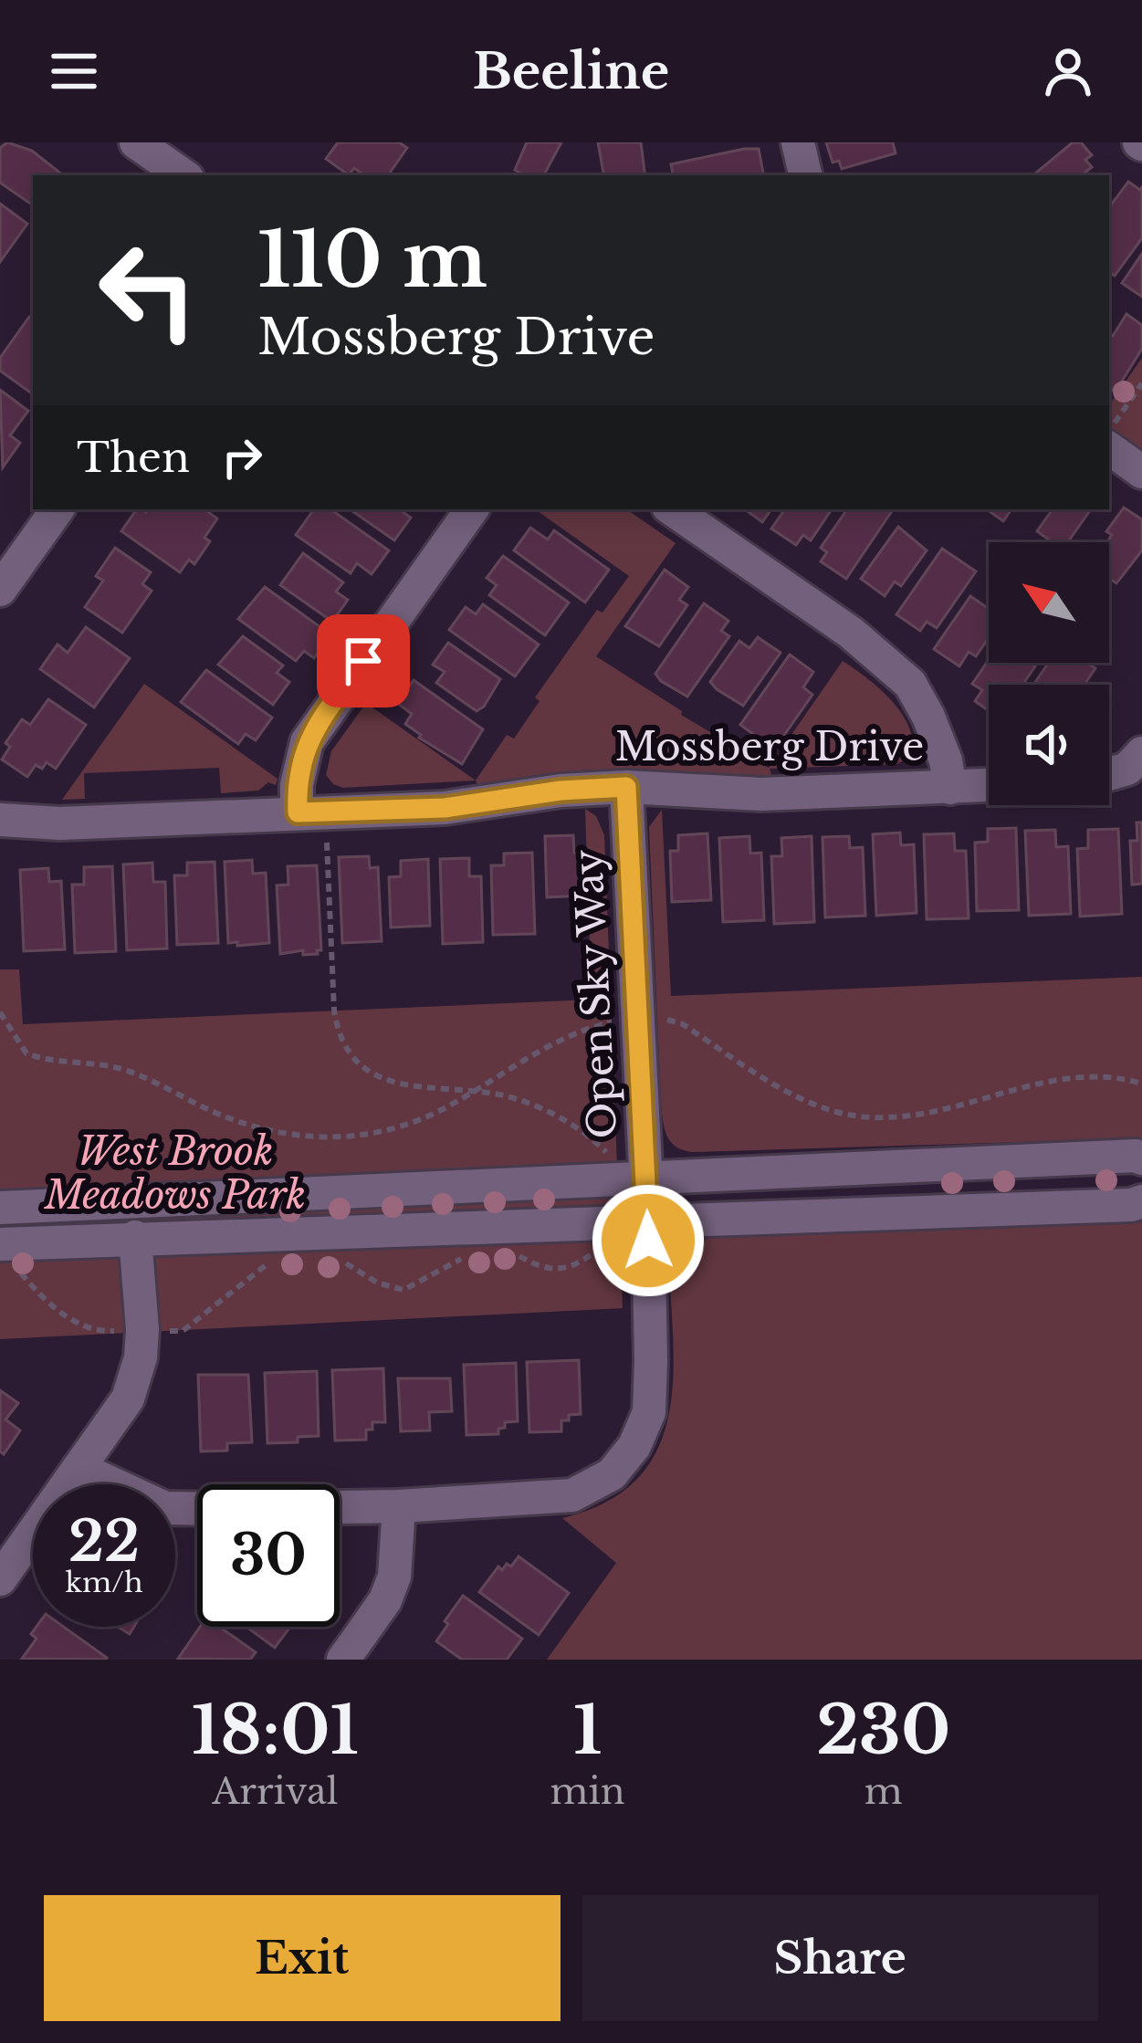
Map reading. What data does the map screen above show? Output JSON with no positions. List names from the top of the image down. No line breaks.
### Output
{"streets":{"street":["Mossberg Drive","Open Sky Way"]},"crossings":[["Mossberg Drive","Open Sky Way"]],"parks":["West Brook Meadows Park"],"north":"top left","page":{"header":"Beeline","turn":["110 m","Mossberg Drive"],"then":"Then","speed":"22 km/h","limit":"30","eta":["18:01","Arrival","1","min","230","m"],"buttons":["Exit","Share"]}}
